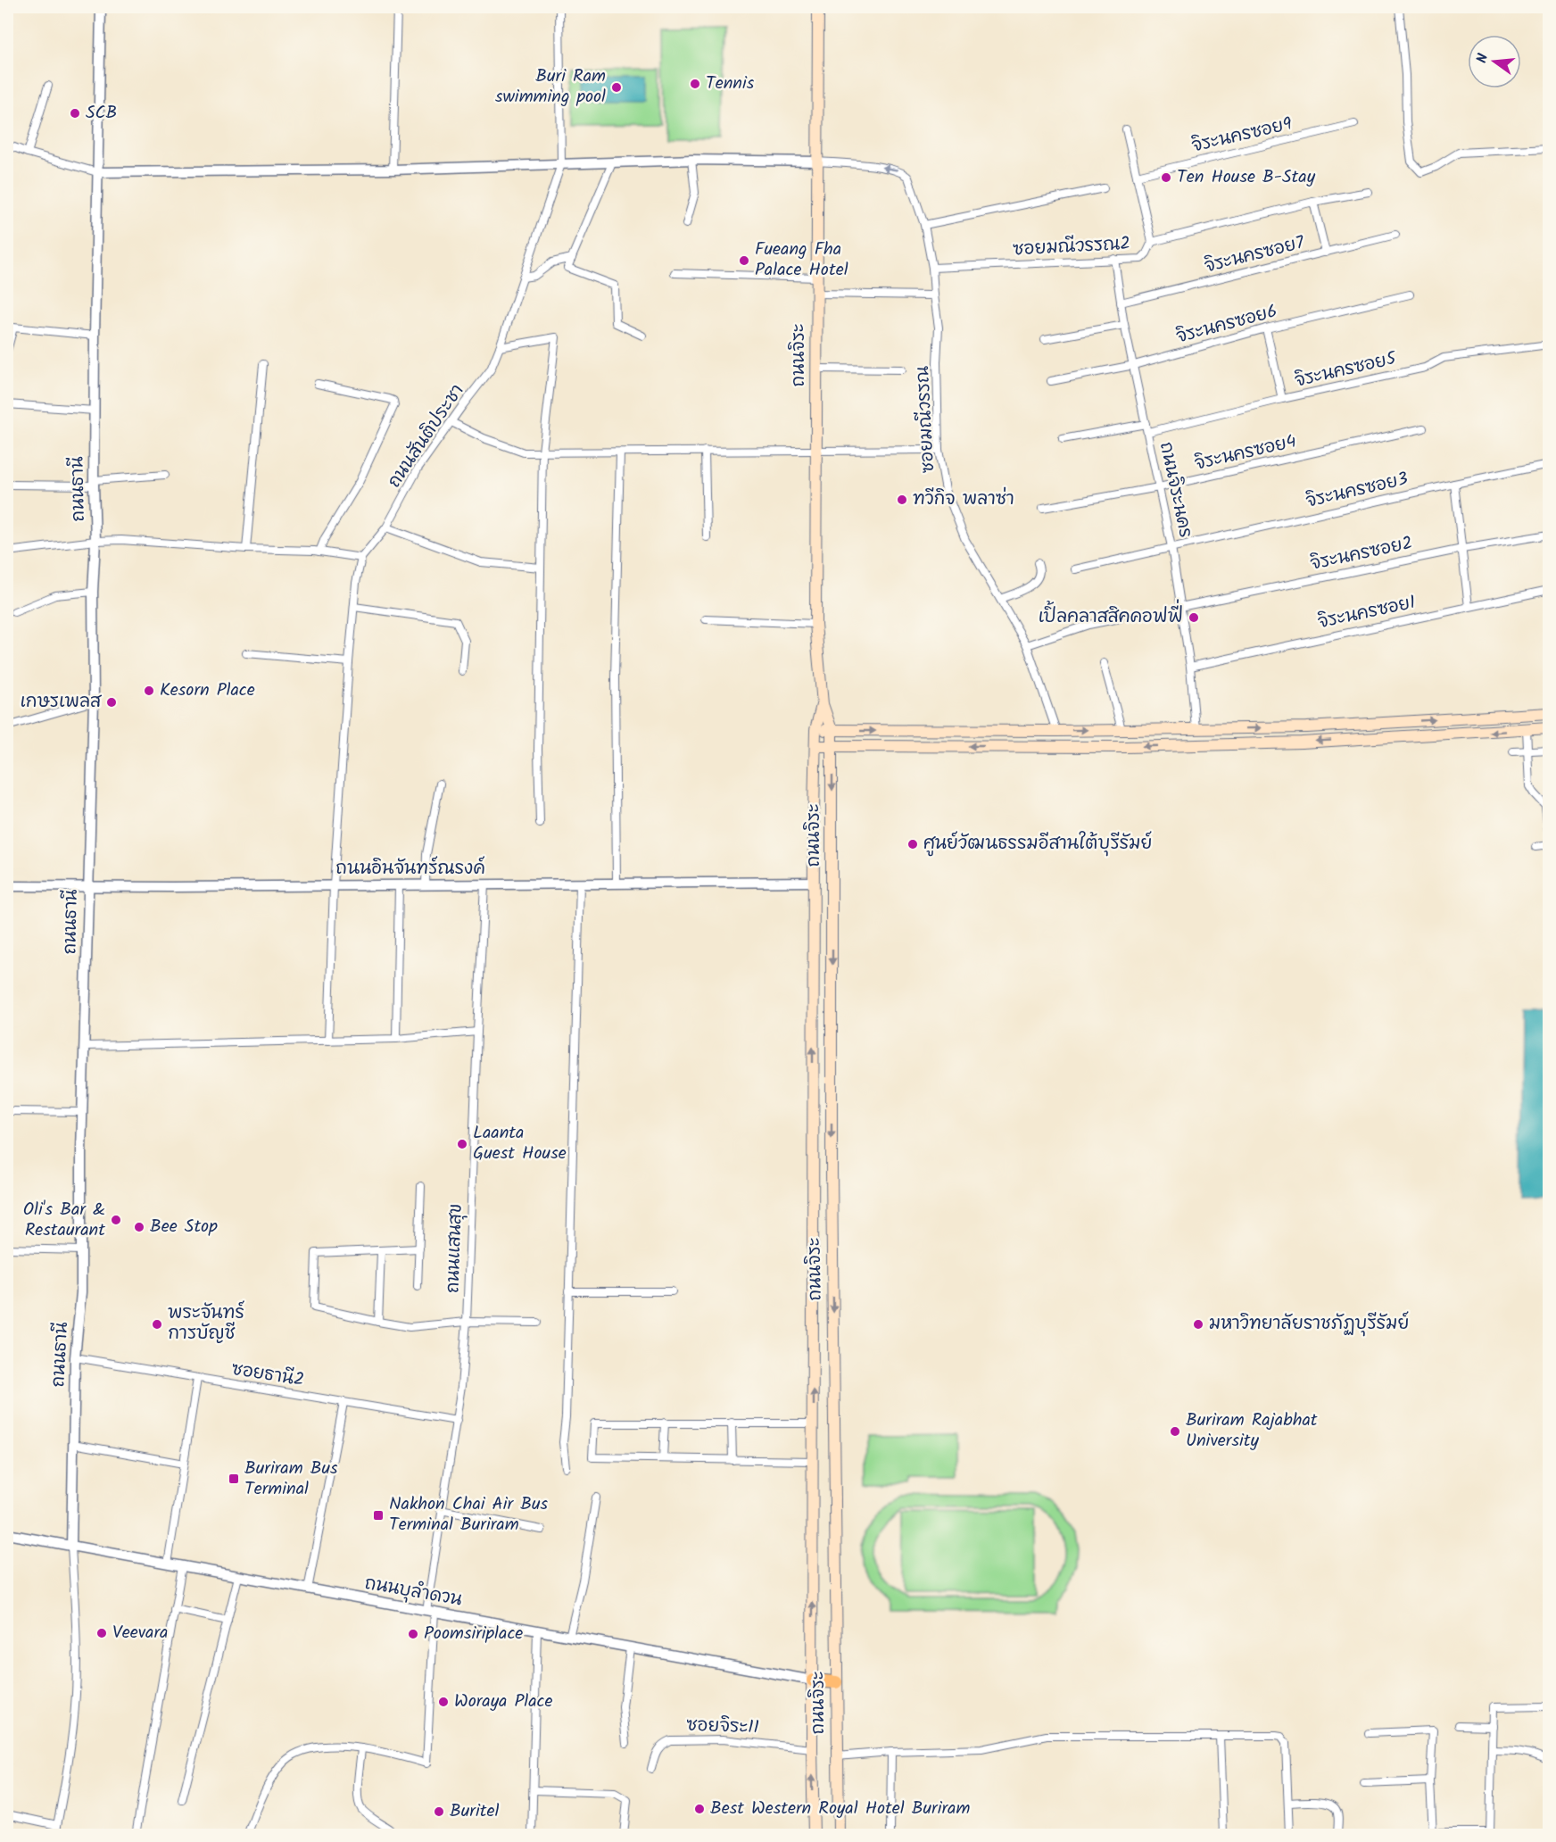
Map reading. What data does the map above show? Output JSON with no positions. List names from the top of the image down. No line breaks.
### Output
{"streets":{"main road":["ถนนจิระ"],"street":["จิระนครซอย9","ซอยมณีวรรณ2","จิระนครซอย7","จิระนครซอย6","จิระนครซอย5","ซอยมณีวรรณ","ถนนสันติประชา","จิระนครซอย4","ถนนธานี","ถนนจิระนคร","จิระนครซอย3","จิระนครซอย2","จิระนครซอย1","ถนนอินจันทร์ณรงค์","ถนนแสนสุข","ซอยธานี2","ถนนบุลำดวน","ซอยจิระ11"]},"crossings":[["จิระนครซอย9","ซอยมณีวรรณ2"],["ซอยมณีวรรณ2","ซอยมณีวรรณ"],["ซอยมณีวรรณ2","ถนนจิระนคร"],["จิระนครซอย7","ถนนจิระนคร"],["จิระนครซอย6","ถนนจิระนคร"],["ถนนจิระ","ซอยมณีวรรณ"],["ถนนจิระ","ถนนอินจันทร์ณรงค์"],["ถนนจิระ","ถนนบุลำดวน"],["ถนนจิระ","ซอยจิระ11"],["จิระนครซอย5","ถนนจิระนคร"],["ถนนสันติประชา","ถนนอินจันทร์ณรงค์"],["จิระนครซอย4","ถนนจิระนคร"],["ถนนธานี","ถนนอินจันทร์ณรงค์"],["ถนนธานี","ซอยธานี2"],["ถนนธานี","ถนนบุลำดวน"],["ถนนจิระนคร","จิระนครซอย3"],["ถนนจิระนคร","จิระนครซอย2"],["ถนนจิระนคร","จิระนครซอย1"],["ถนนอินจันทร์ณรงค์","ถนนแสนสุข"],["ถนนแสนสุข","ซอยธานี2"],["ถนนแสนสุข","ถนนบุลำดวน"]],"places":{"other":["Tennis","Buri Ram swimming pool","SCB","Ten House B-Stay","Fueang Fha Palace Hotel","ทวีกิจ พลาซ่า","เปิ้ลคลาสสิคคอฟฟี่","Kesorn Place","เกษรเพลส","ศูนย์วัฒนธรรมอีสานใต้บุรีรัมย์","Laanta Guest House","Oli's Bar & Restaurant","Bee Stop","พระจันทร์ การบัญชี","มหาวิทยาลัยราชภัฏบุรีรัมย์","Buriram Rajabhat University","Veevara","Poomsiriplace","Woraya Place","Best Western Royal Hotel Buriram","Buritel"],"transit":["Buriram Bus Terminal","Nakhon Chai Air Bus Terminal Buriram"]},"north":"left"}
